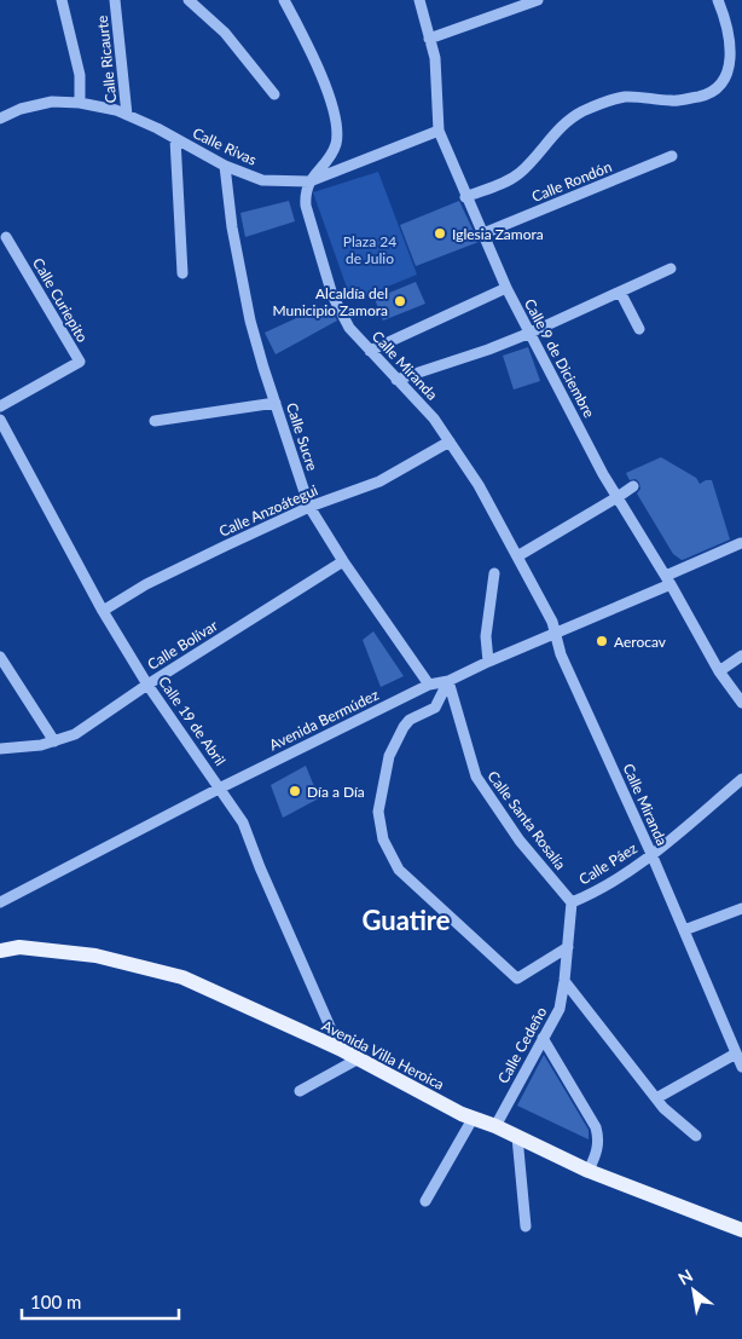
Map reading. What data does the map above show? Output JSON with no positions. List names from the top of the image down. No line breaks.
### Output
{"streets":{"main road":["Avenida Villa Heroica"],"street":["Calle Ricaurte","Calle Rivas","Calle Rondón","Calle Curiepito","Calle 9 de Diciembre","Calle Miranda","Calle Sucre","Calle Anzoátegui","Calle Bolívar","Avenida Bermúdez","Calle 19 de Abril","Calle Santa Rosalía","Calle Páez","Calle Cedeño"]},"crossings":[["Calle Ricaurte","Calle Rivas"],["Calle Rivas","Calle 9 de Diciembre"],["Calle Rivas","Calle Miranda"],["Calle Rivas","Calle Sucre"],["Calle Rondón","Calle 9 de Diciembre"],["Calle 9 de Diciembre","Avenida Bermúdez"],["Calle Miranda","Calle Anzoátegui"],["Calle Miranda","Avenida Bermúdez"],["Calle Miranda","Calle Páez"],["Calle Sucre","Calle Anzoátegui"],["Calle Sucre","Calle Bolívar"],["Calle Sucre","Avenida Bermúdez"],["Calle Anzoátegui","Calle 19 de Abril"],["Calle Bolívar","Calle 19 de Abril"],["Avenida Bermúdez","Calle 19 de Abril"],["Avenida Bermúdez","Calle Santa Rosalía"],["Calle 19 de Abril","Avenida Villa Heroica"],["Calle Santa Rosalía","Calle Páez"],["Calle Santa Rosalía","Calle Cedeño"],["Calle Páez","Calle Cedeño"],["Calle Cedeño","Avenida Villa Heroica"]],"districts":["Guatire"],"parks":["Plaza 24 de Julio"],"places":["Iglesia Zamora","Alcaldía del Municipio Zamora","Aerocav","Día a Día"],"scale_bar":"100 m","north":"top left"}
